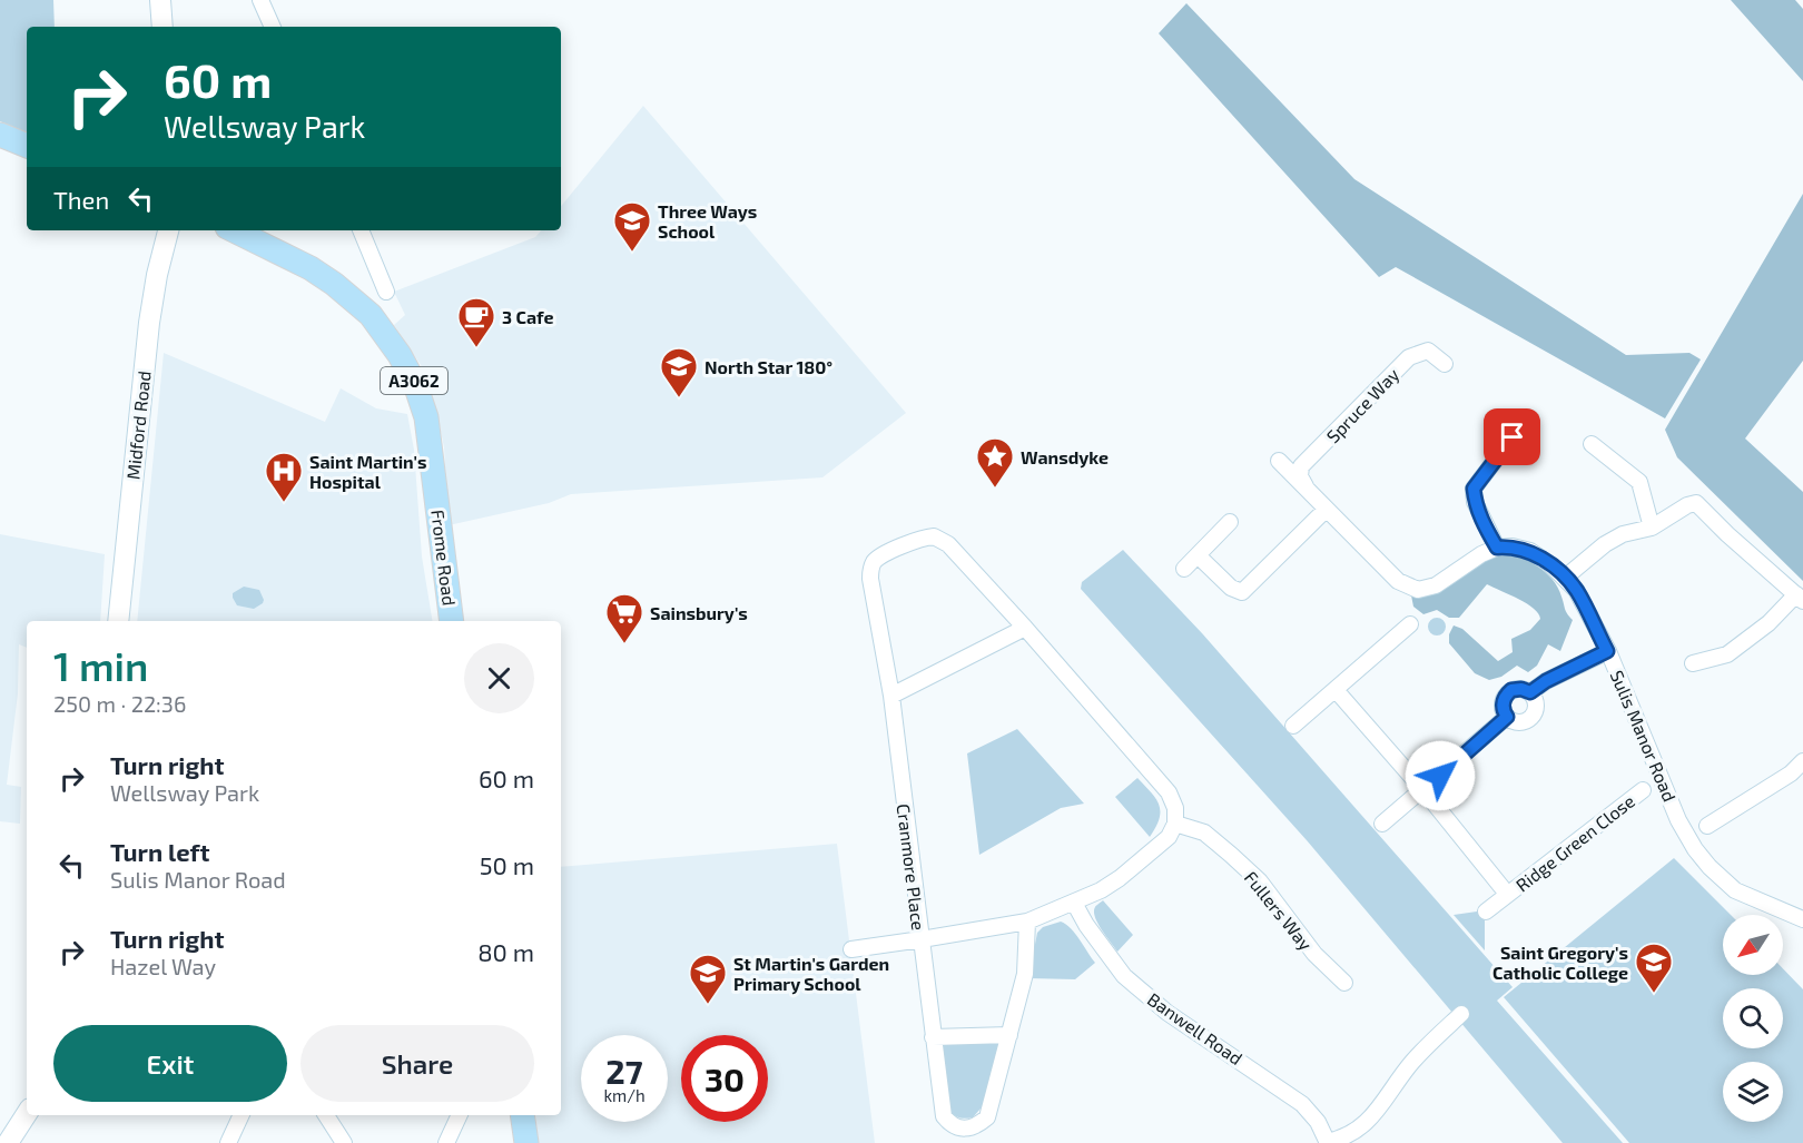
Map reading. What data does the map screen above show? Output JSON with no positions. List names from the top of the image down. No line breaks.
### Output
{"streets":{"main road":["A3062","Midford Road","Frome Road"],"street":["Spruce Way","Sulis Manor Road","Ridge Green Close","Cranmore Place","Fullers Way","Banwell Road"]},"crossings":[["Cranmore Place","Fullers Way"],["Cranmore Place","Banwell Road"]],"places":{"school or university":["Three Ways School","North Star 180°","Saint Gregory's Catholic College","St Martin's Garden Primary School"],"cafe":["3 Cafe"],"place":["Wansdyke"],"hospital":["Saint Martin's Hospital"],"supermarket":["Sainsbury's"]},"north":"bottom left","page":{"turn":["60 m","Wellsway Park"],"then":"Then","heading":["1 min","250 m · 22:36"],"list":[{"name":"Turn right","note":"Wellsway Park","value":"60 m"},{"name":"Turn left","note":"Sulis Manor Road","value":"50 m"},{"name":"Turn right","note":"Hazel Way","value":"80 m"}],"buttons":["Exit","Share"],"speed":"27 km/h","limit":"30"}}
